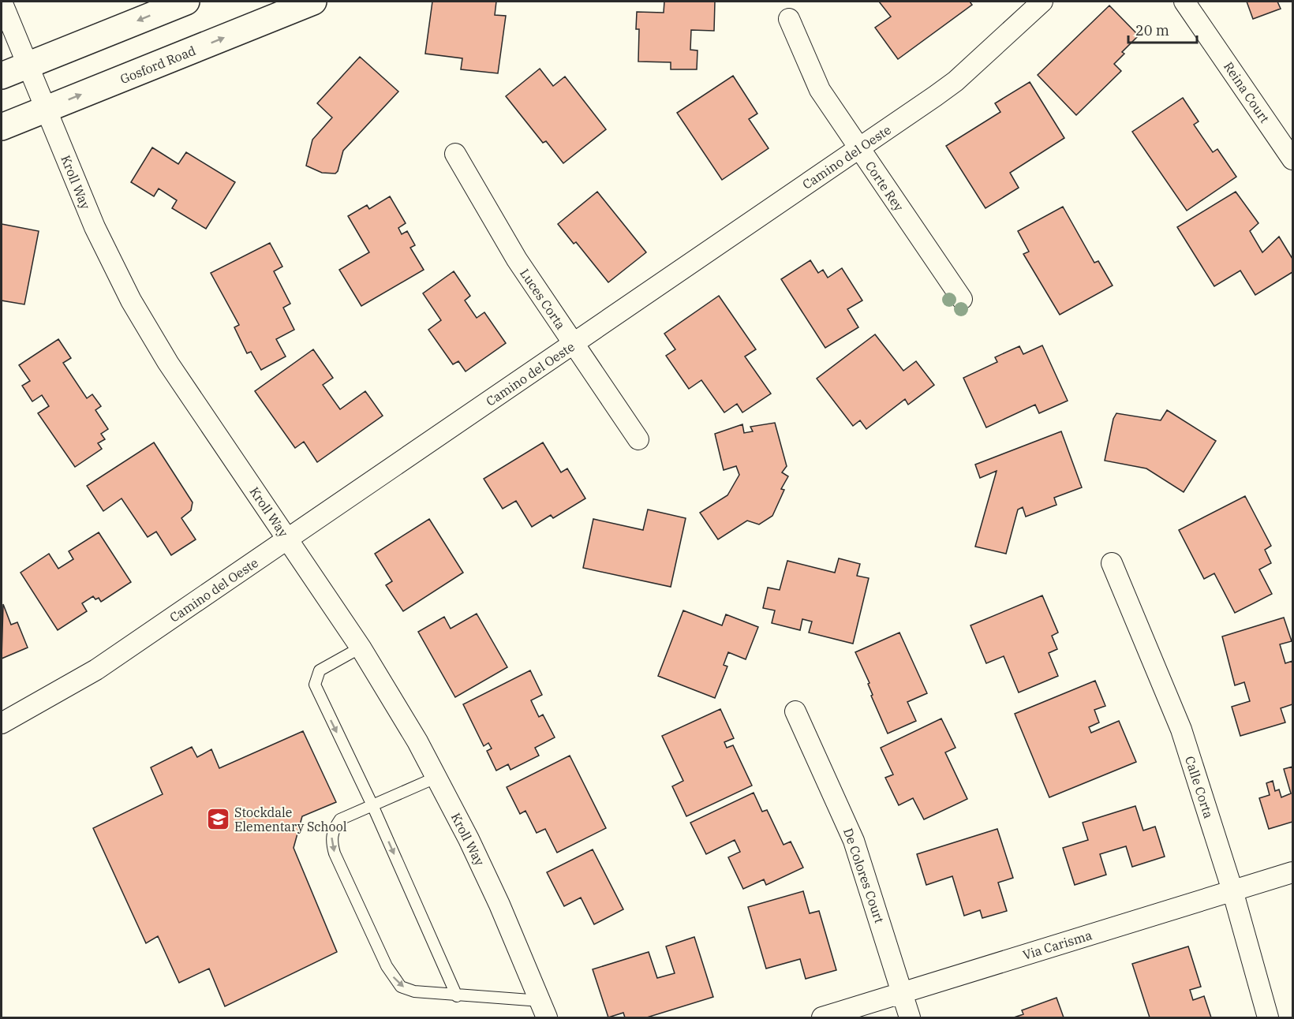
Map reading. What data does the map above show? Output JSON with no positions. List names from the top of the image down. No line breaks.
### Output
{"streets":{"main road":["Gosford Road"],"street":["Reina Court","Camino del Oeste","Kroll Way","Corte Rey","Luces Corta","Calle Corta","De Colores Court","Via Carisma"]},"crossings":[["Gosford Road","Kroll Way"],["Camino del Oeste","Kroll Way"],["Camino del Oeste","Corte Rey"],["Camino del Oeste","Luces Corta"],["Calle Corta","Via Carisma"],["De Colores Court","Via Carisma"]],"places":{"school or university":["Stockdale Elementary School"]},"scale_bar":"20 m"}
